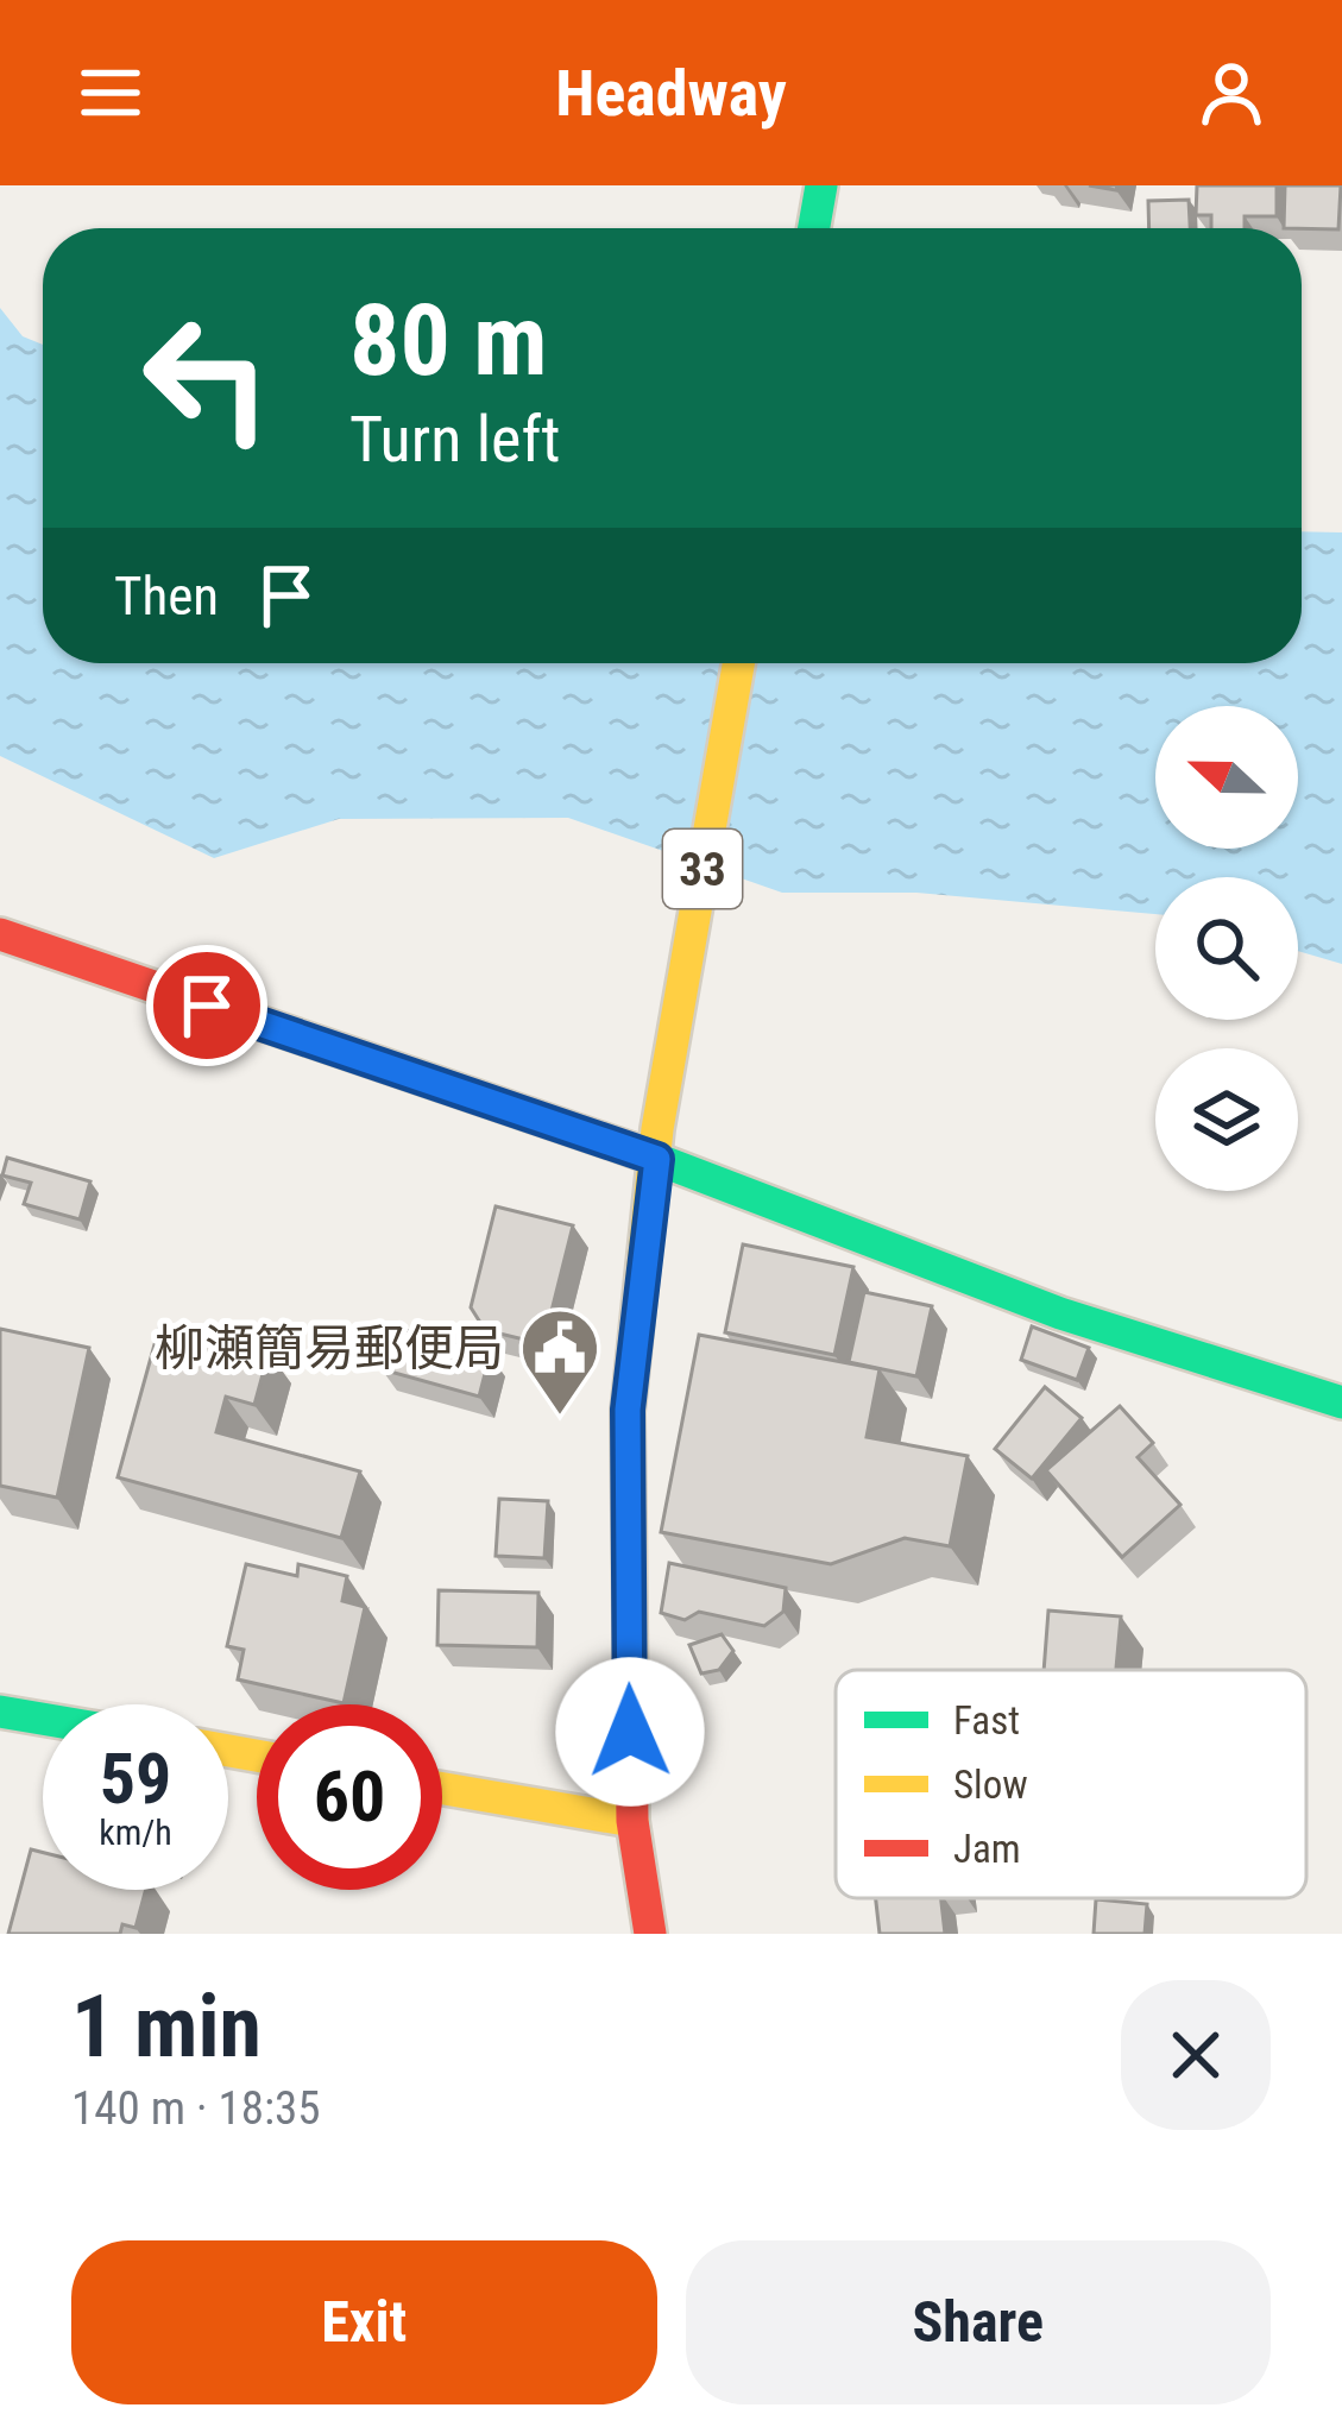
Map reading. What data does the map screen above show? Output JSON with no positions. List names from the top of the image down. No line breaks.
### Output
{"streets":{"street":["33"]},"places":{"public building":["柳瀬簡易郵便局"]},"legend":["Fast","Slow","Jam"],"north":"left","page":{"header":"Headway","turn":["80 m","Turn left"],"then":"Then","speed":"59 km/h","limit":"60","heading":["1 min","140 m · 18:35"],"buttons":["Exit","Share"]}}
